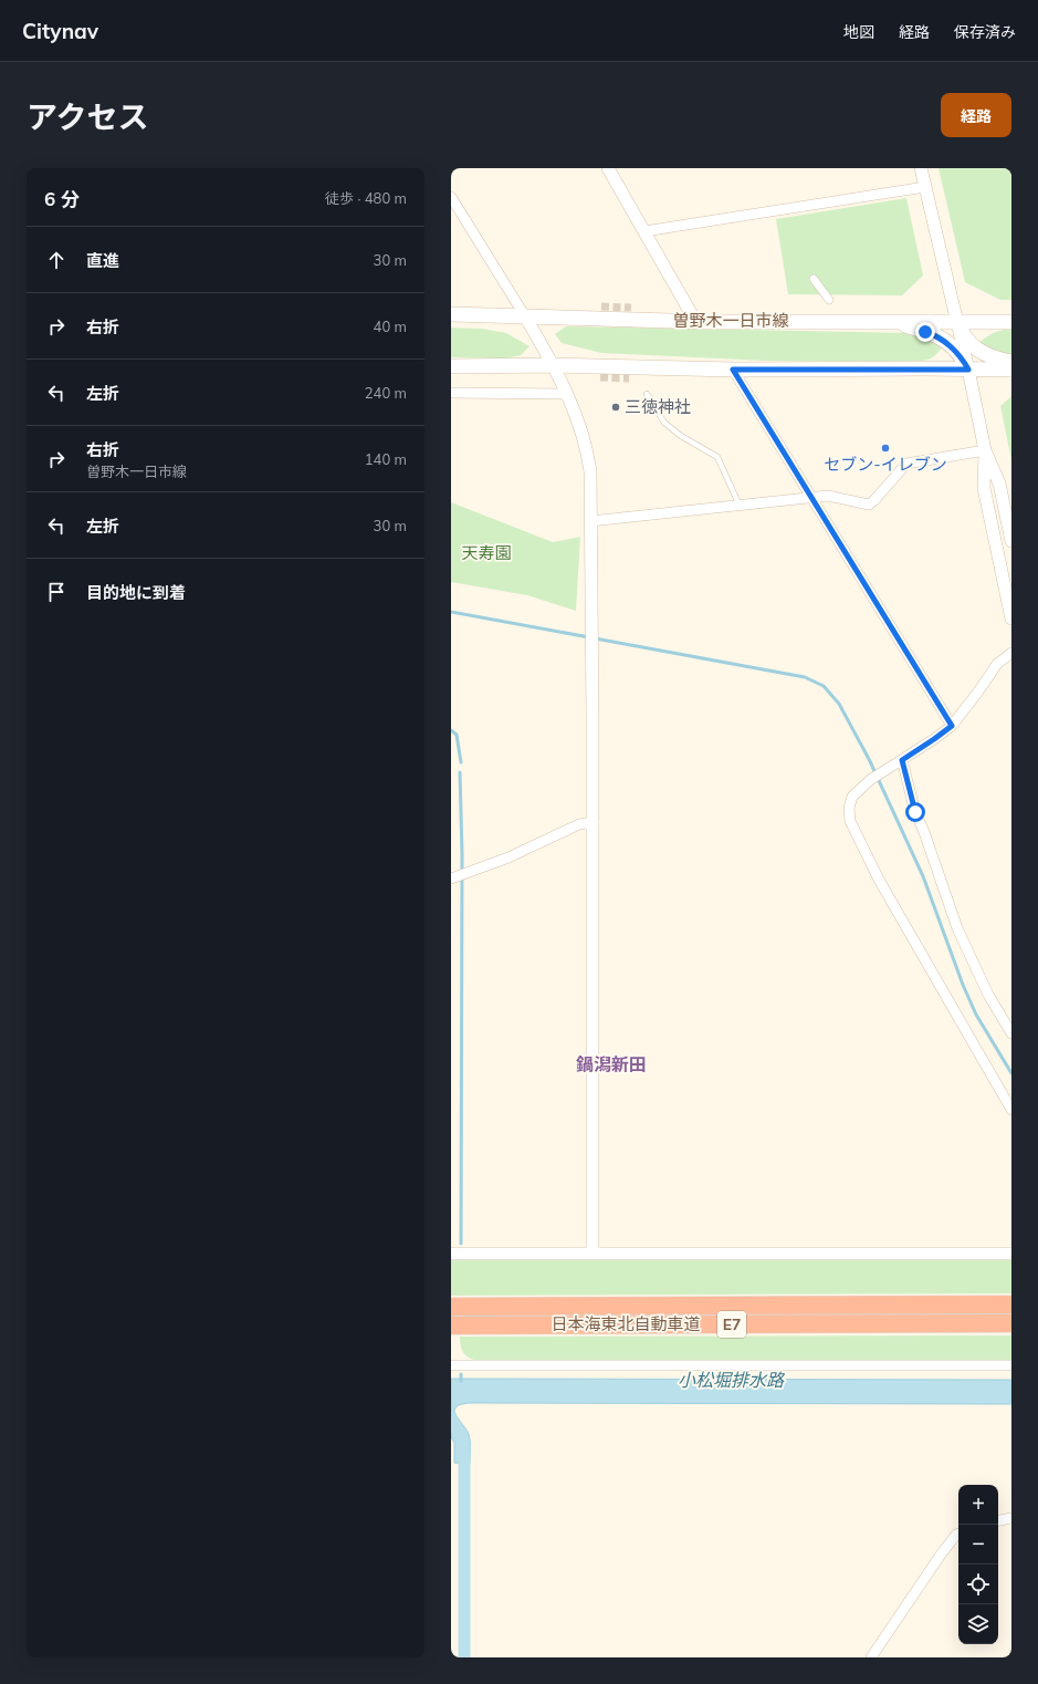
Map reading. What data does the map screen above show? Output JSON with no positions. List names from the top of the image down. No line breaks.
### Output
{"streets":{"highway":["日本海東北自動車道","E7"],"main road":["曽野木一日市線"]},"districts":["鍋潟新田"],"water":["小松堀排水路"],"parks":["天寿園"],"places":["三徳神社","セブン-イレブン"],"page":{"header":"Citynav","nav":["地図","経路","保存済み"],"title":"アクセス","buttons":"経路","heading":["6 分","徒歩 · 480 m"],"list":[["直進","30 m"],["右折","40 m"],["左折","240 m"],["右折","曽野木一日市線","140 m"],["左折","30 m"],"目的地に到着"],"map_buttons":["+","−"]}}
